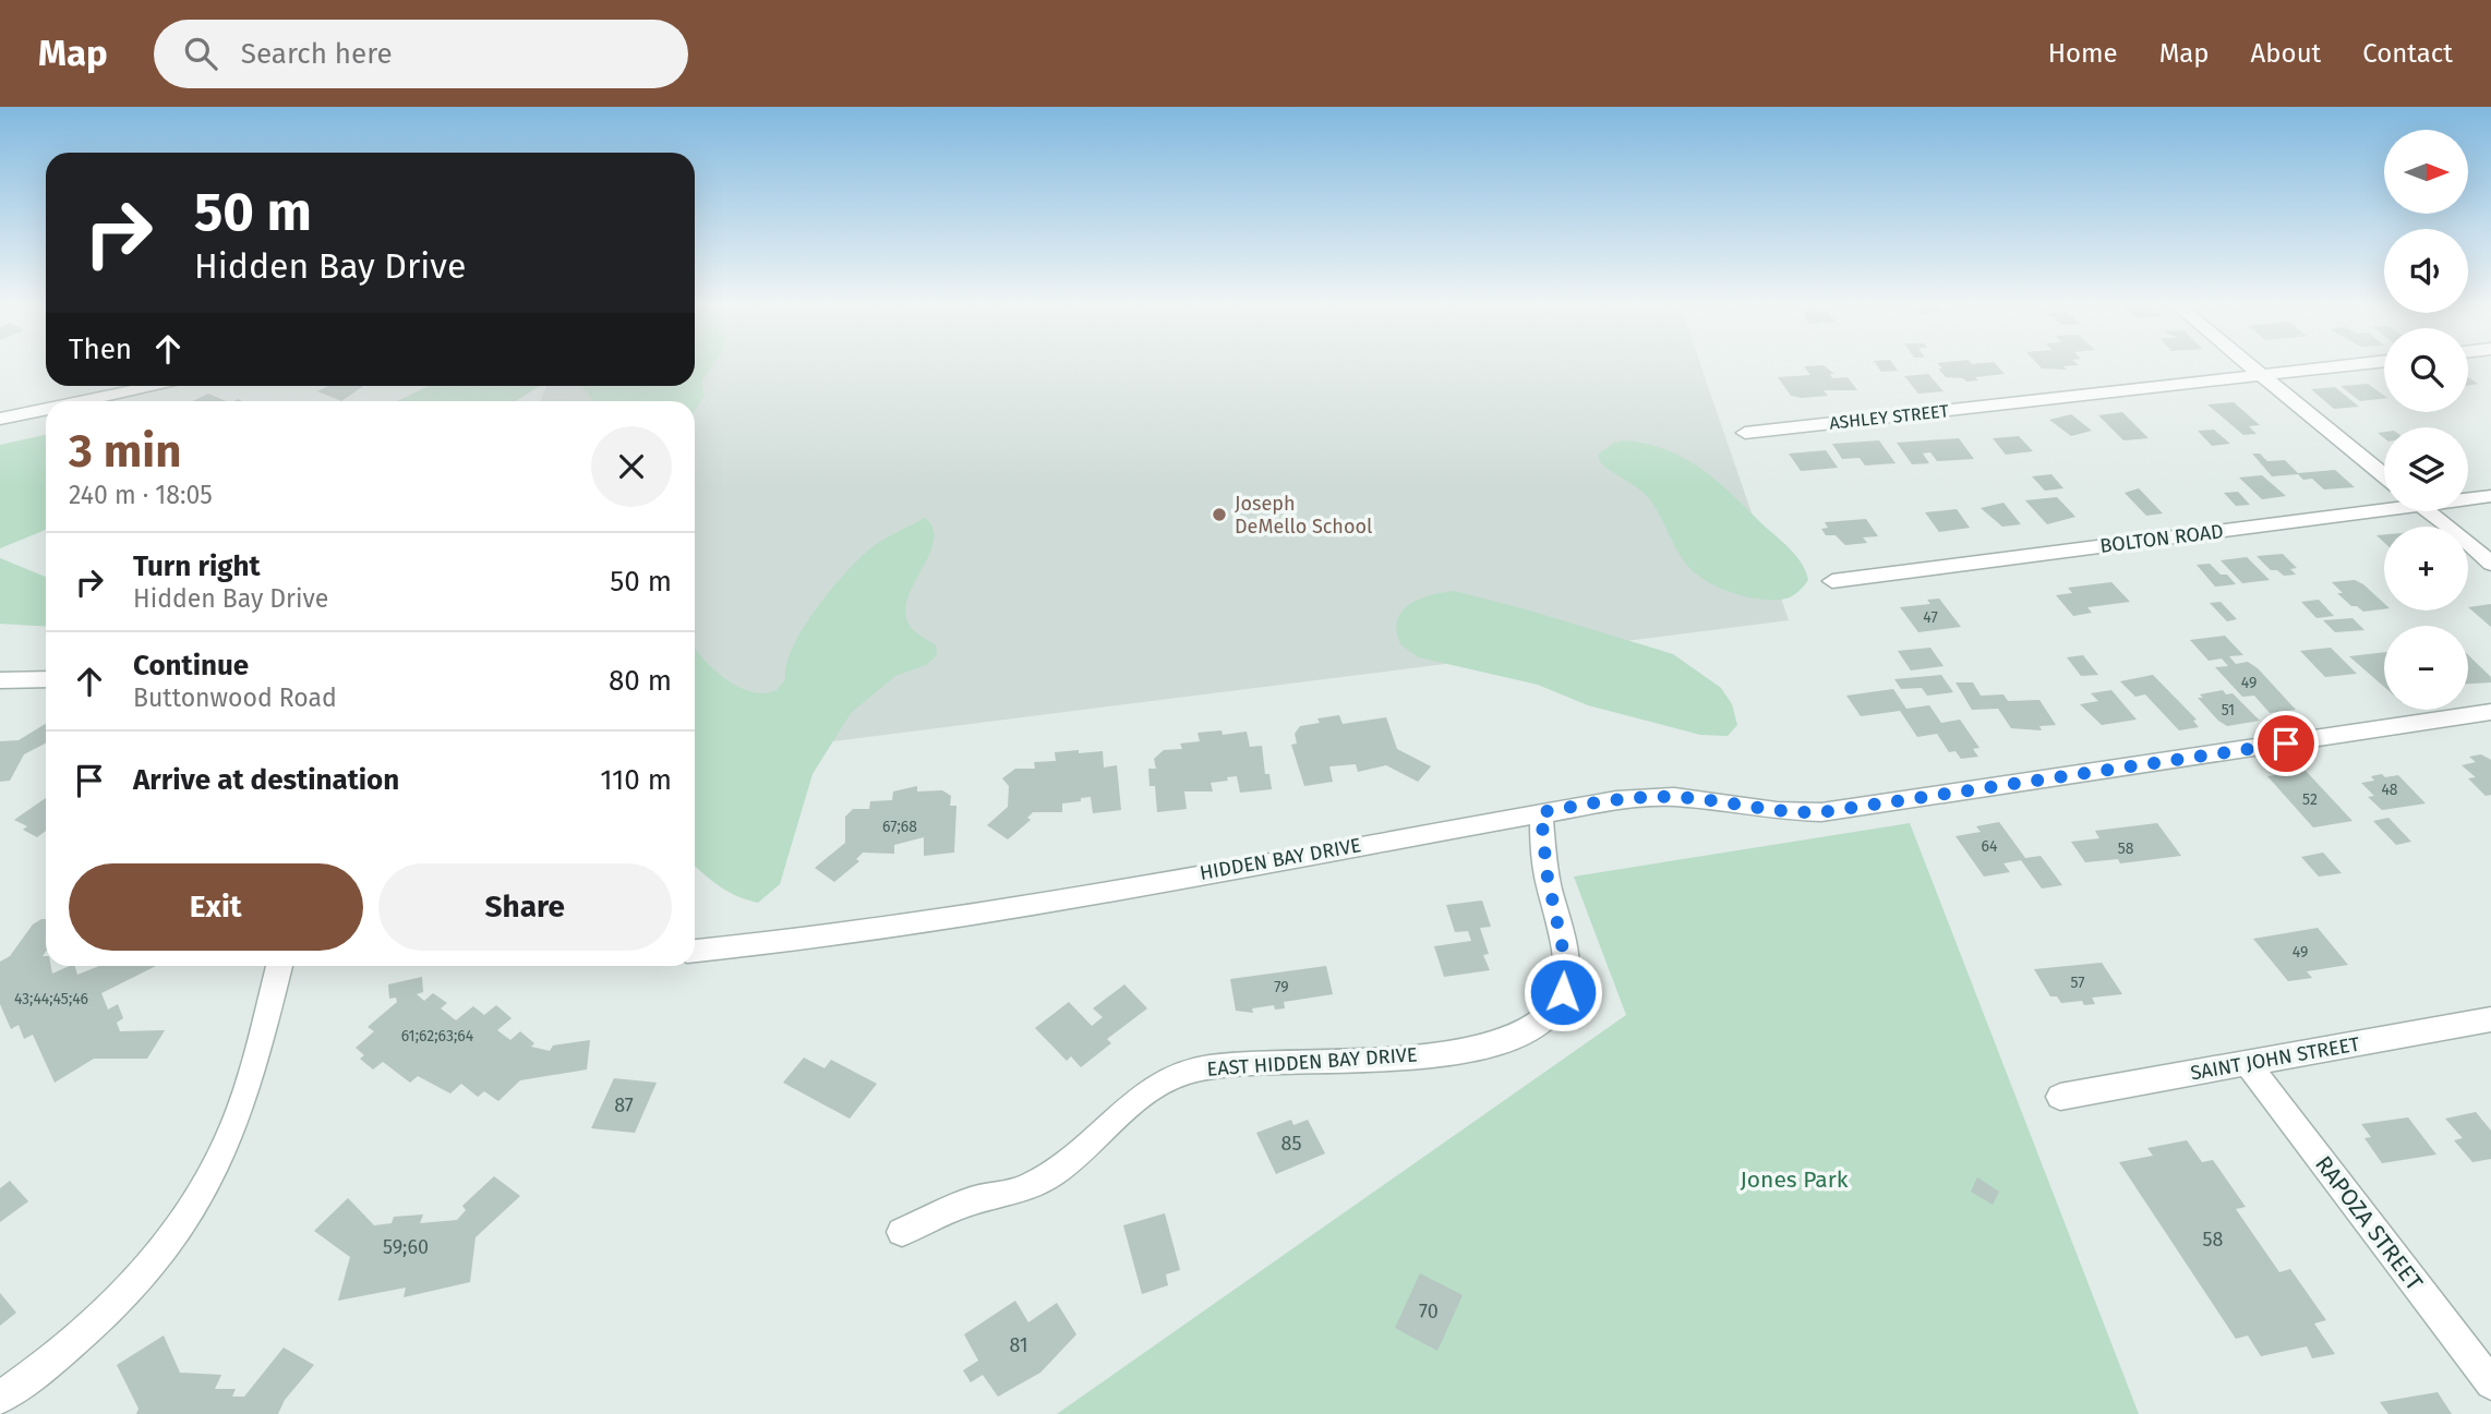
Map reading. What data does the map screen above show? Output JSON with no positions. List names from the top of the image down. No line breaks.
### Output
{"streets":{"street":["ASHLEY STREET","BOLTON ROAD","HIDDEN BAY DRIVE","SAINT JOHN STREET","EAST HIDDEN BAY DRIVE","RAPOZA STREET"]},"crossings":[["HIDDEN BAY DRIVE","EAST HIDDEN BAY DRIVE"],["SAINT JOHN STREET","RAPOZA STREET"]],"parks":["Jones Park"],"places":["Joseph DeMello School"],"house_numbers":["47","49","51","48","52","67;68","64","58","49","57","79","43;44;45;46","61;62;63;64","87","85","58","59;60","70","81"],"north":"right","page":{"header":"Map","search":"Search here","nav":["Home","Map","About","Contact"],"map_buttons":["+","−"],"turn":["50 m","Hidden Bay Drive"],"then":"Then","heading":["3 min","240 m · 18:05"],"list":[{"name":"Turn right","note":"Hidden Bay Drive","value":"50 m"},{"name":"Continue","note":"Buttonwood Road","value":"80 m"},{"name":"Arrive at destination","value":"110 m"}],"buttons":["Exit","Share"]}}
